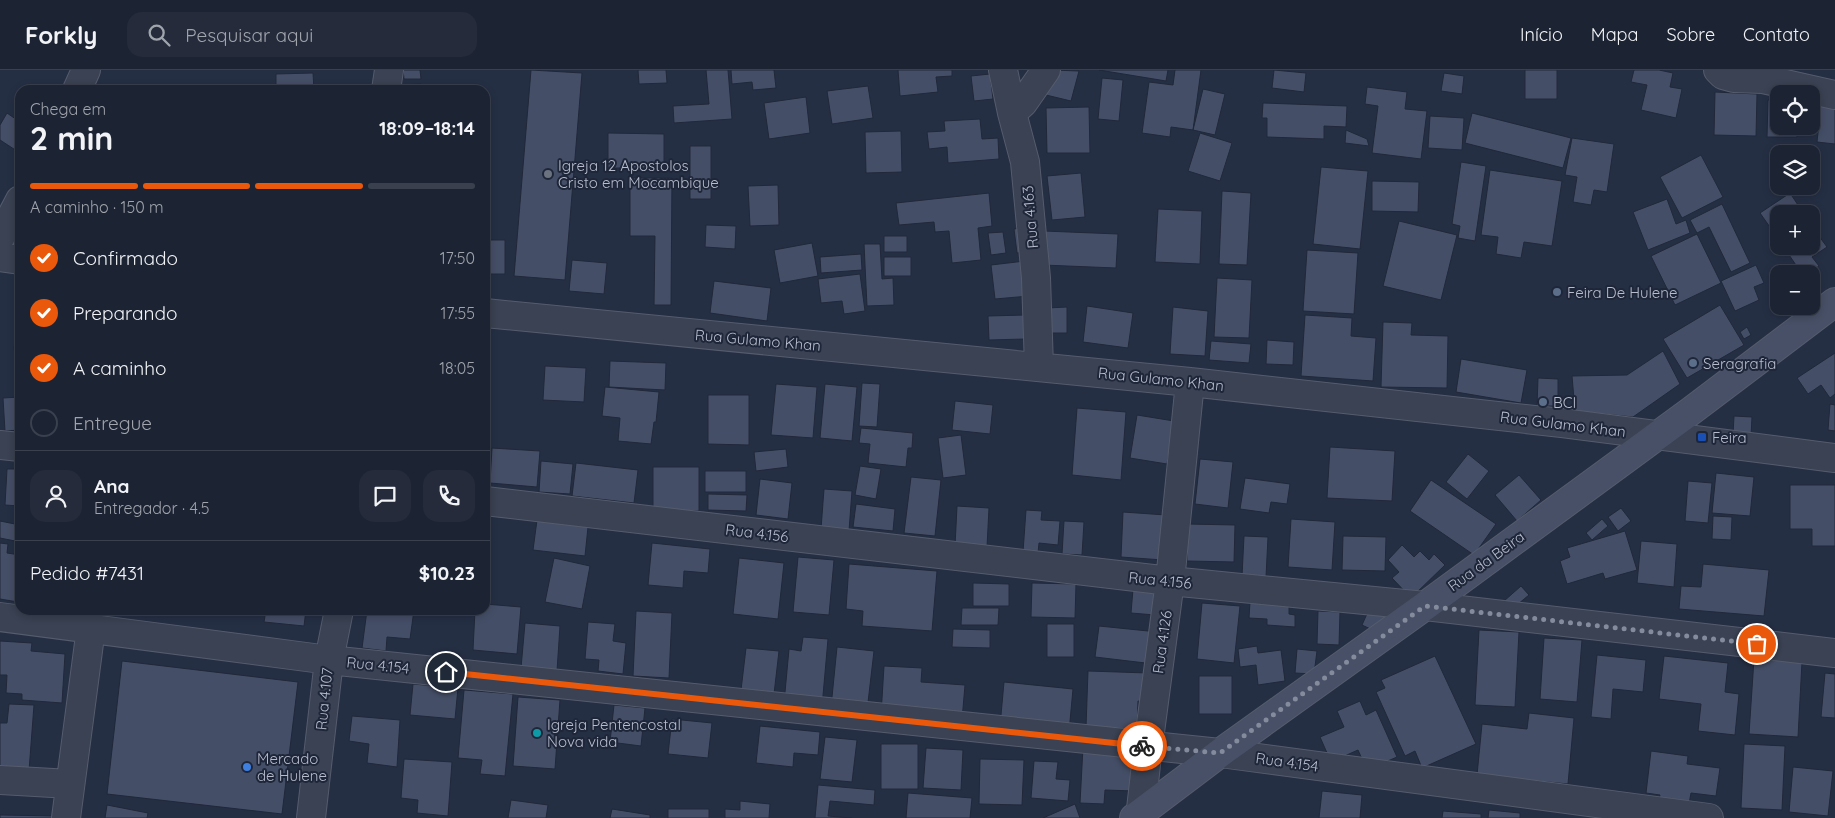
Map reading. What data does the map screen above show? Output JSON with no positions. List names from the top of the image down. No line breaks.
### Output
{"streets":{"main road":["Rua da Beira"],"street":["Rua 4.163","Rua Gulamo Khan","Rua 4.156","Rua 4.126","Rua 4.154","Rua 4.107"]},"crossings":[["Rua 4.163","Rua Gulamo Khan"],["Rua Gulamo Khan","Rua da Beira"],["Rua Gulamo Khan","Rua 4.126"],["Rua 4.156","Rua da Beira"],["Rua 4.156","Rua 4.126"],["Rua da Beira","Rua 4.126"],["Rua da Beira","Rua 4.154"],["Rua 4.126","Rua 4.154"],["Rua 4.154","Rua 4.107"]],"places":{"other":["Igreja 12 Apostolos Cristo em Mocambique","Feira De Hulene","Seragrafia","BCI","Igreja Pentencostal Nova vida","Mercado de Hulene"],"transit":["Feira"]},"page":{"header":"Forkly","search":"Pesquisar aqui","nav":["Início","Mapa","Sobre","Contato"],"map_buttons":["+","−"],"heading":["2 min","Chega em","18:09–18:14"],"panel":["Ana","Entregador · 4.5","Pedido #7431","$10.23"],"bar":"A caminho · 150 m","list":[["Confirmado","17:50"],["Preparando","17:55"],["A caminho","18:05"],"Entregue"]}}
